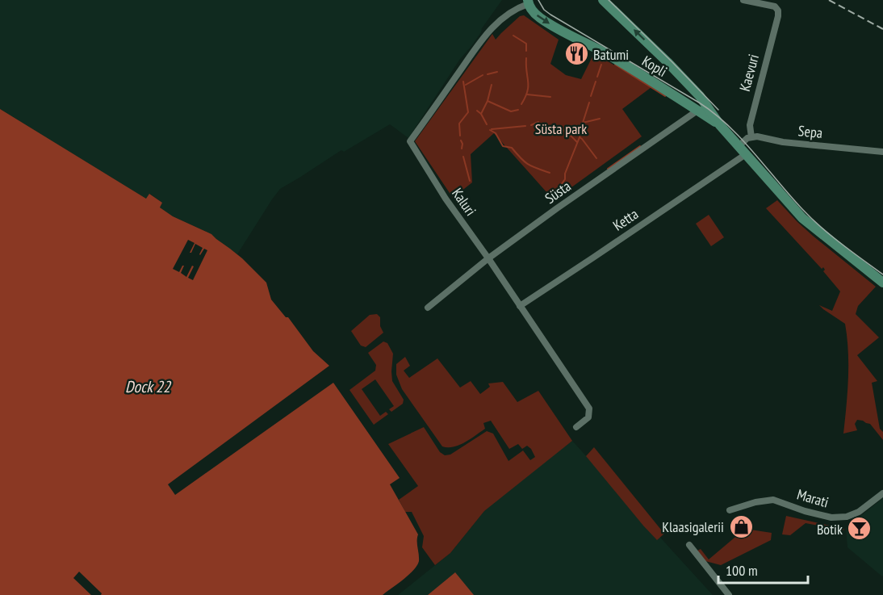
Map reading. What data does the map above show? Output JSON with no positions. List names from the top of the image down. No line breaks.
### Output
{"streets":{"street":["Kopli","Kaevuri","Sepa","Süsta","Kaluri","Ketta","Marati"]},"crossings":[["Kopli","Süsta"],["Kopli","Kaluri"],["Kopli","Ketta"],["Kaevuri","Sepa"],["Süsta","Kaluri"],["Kaluri","Ketta"]],"water":["Dock 22"],"parks":["Süsta park"],"places":{"restaurant":["Batumi"],"shop":["Klaasigalerii"],"bar":["Botik"]},"scale_bar":"100 m"}
